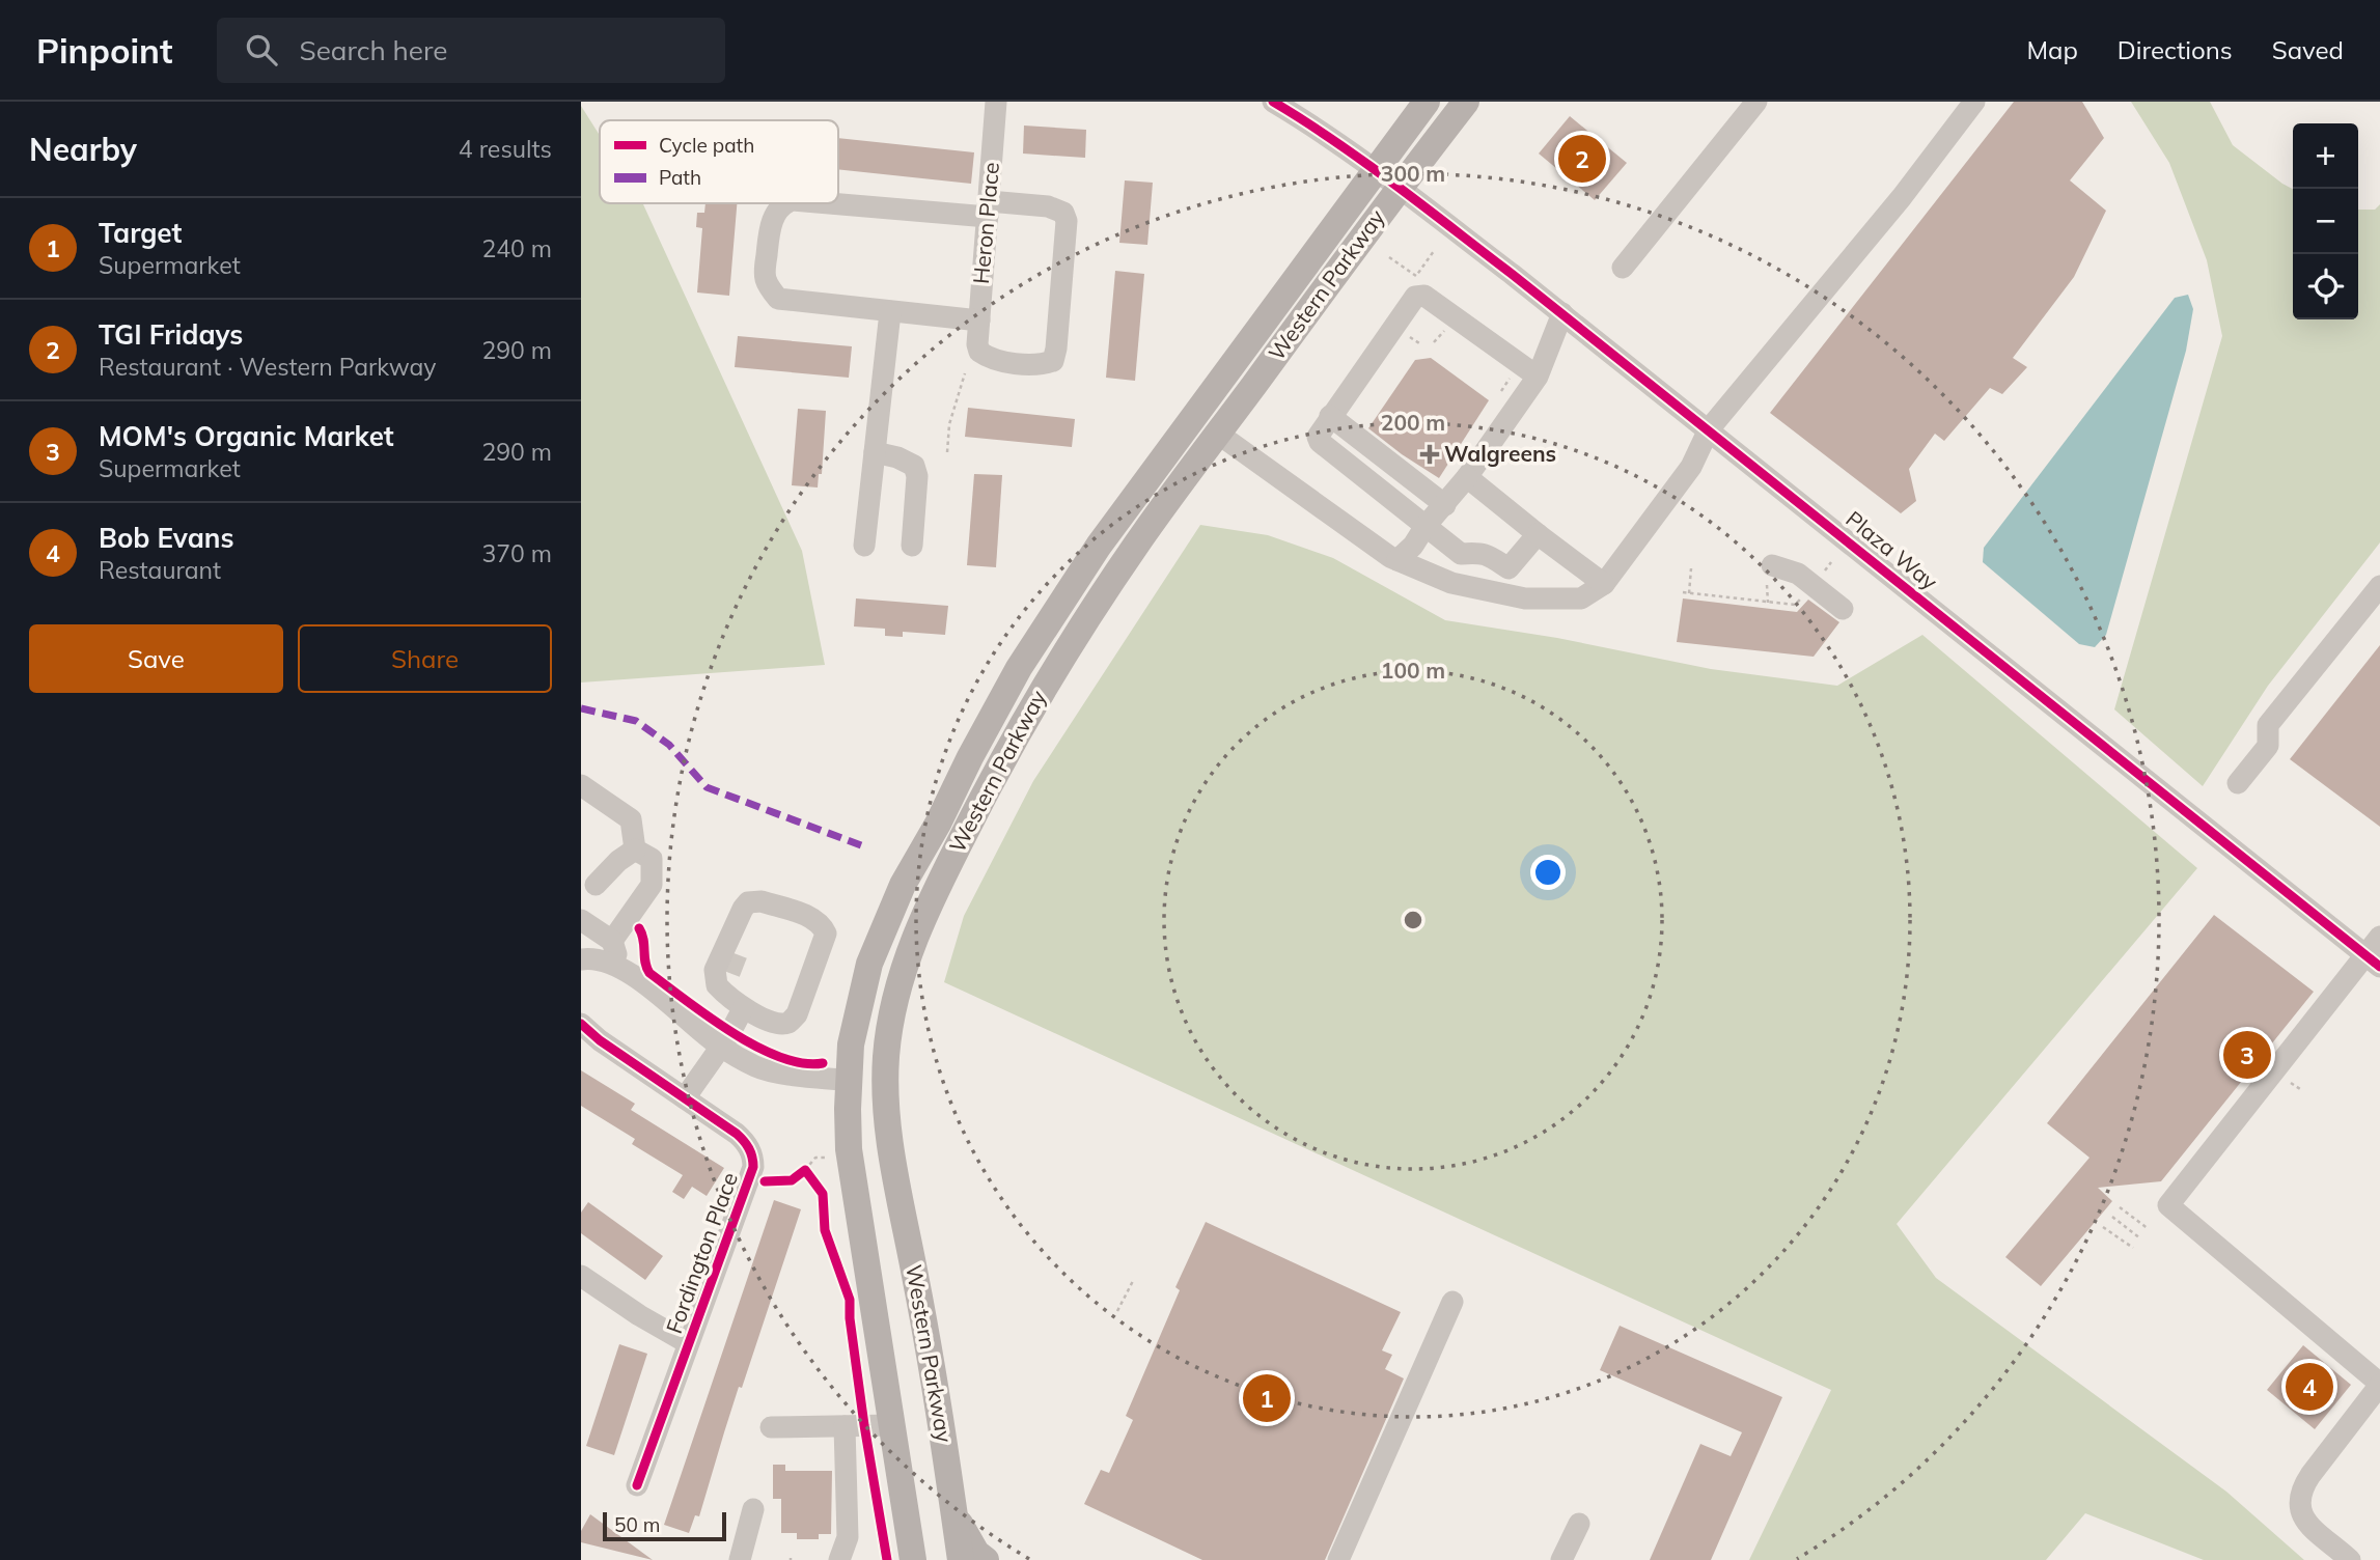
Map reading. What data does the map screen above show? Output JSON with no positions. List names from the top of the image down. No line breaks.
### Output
{"streets":{"main road":["Western Parkway"],"street":["Heron Place","Plaza Way","Fordington Place"]},"crossings":[["Western Parkway","Plaza Way"]],"places":{"health":["Walgreens"]},"legend":["Cycle path","Path"],"scale_bar":"50 m","page":{"header":"Pinpoint","search":"Search here","nav":["Map","Directions","Saved"],"heading":["Nearby","4 results"],"map_buttons":["+","−"],"pins":["2","3","4","1"],"list":[{"mark":"1","name":"Target","note":"Supermarket","value":"240 m"},{"mark":"2","name":"TGI Fridays","note":"Restaurant · Western Parkway","value":"290 m"},{"mark":"3","name":"MOM's Organic Market","note":"Supermarket","value":"290 m"},{"mark":"4","name":"Bob Evans","note":"Restaurant","value":"370 m"}],"buttons":["Save","Share"],"scale":"50 m"},"rings":["300 m","200 m","100 m"]}
